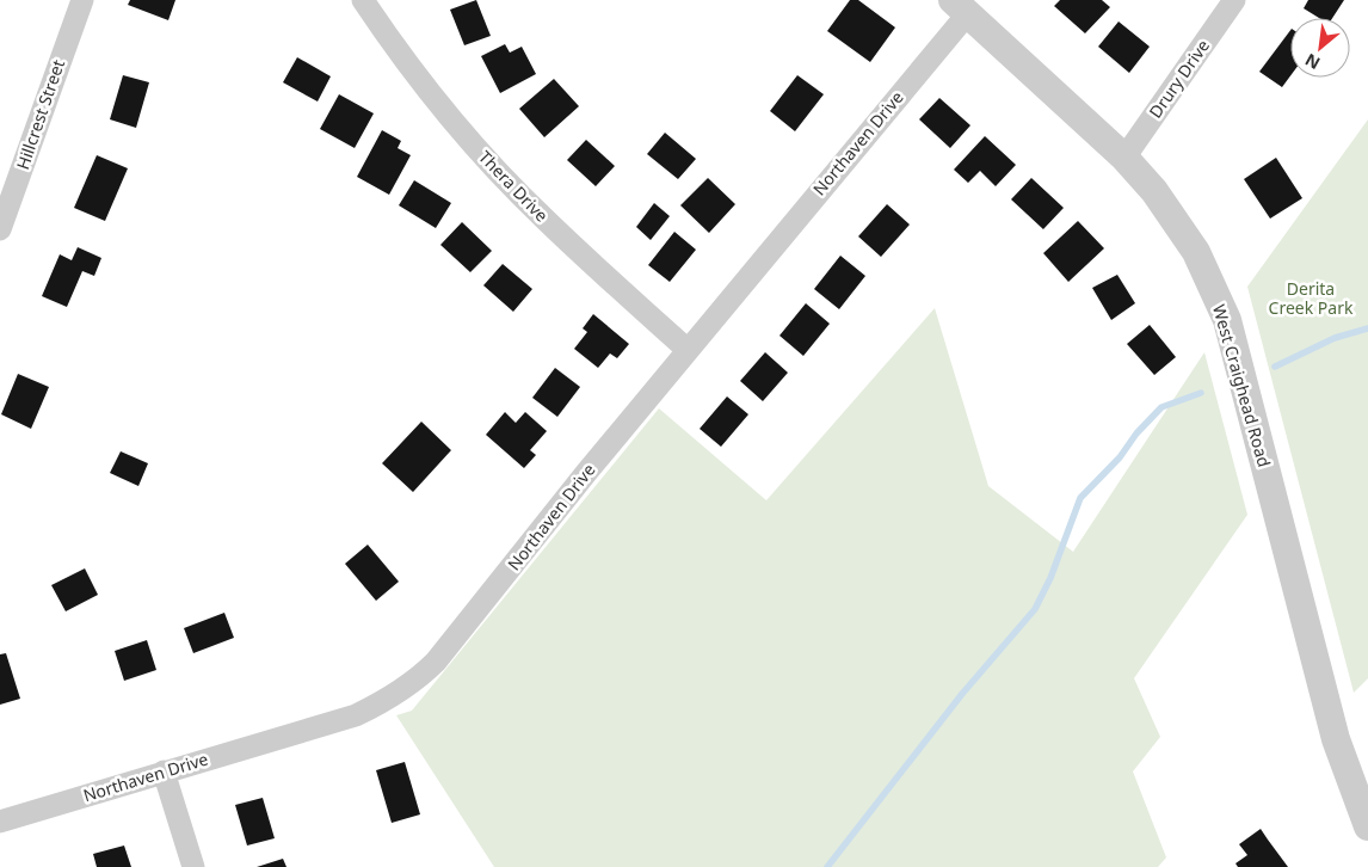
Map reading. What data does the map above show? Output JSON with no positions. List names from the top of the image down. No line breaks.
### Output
{"streets":{"street":["Drury Drive","Hillcrest Street","Northaven Drive","Thera Drive","West Craighead Road"]},"crossings":[["Drury Drive","West Craighead Road"],["Northaven Drive","Thera Drive"],["Northaven Drive","West Craighead Road"]],"parks":["Derita Creek Park"],"north":"bottom left"}
